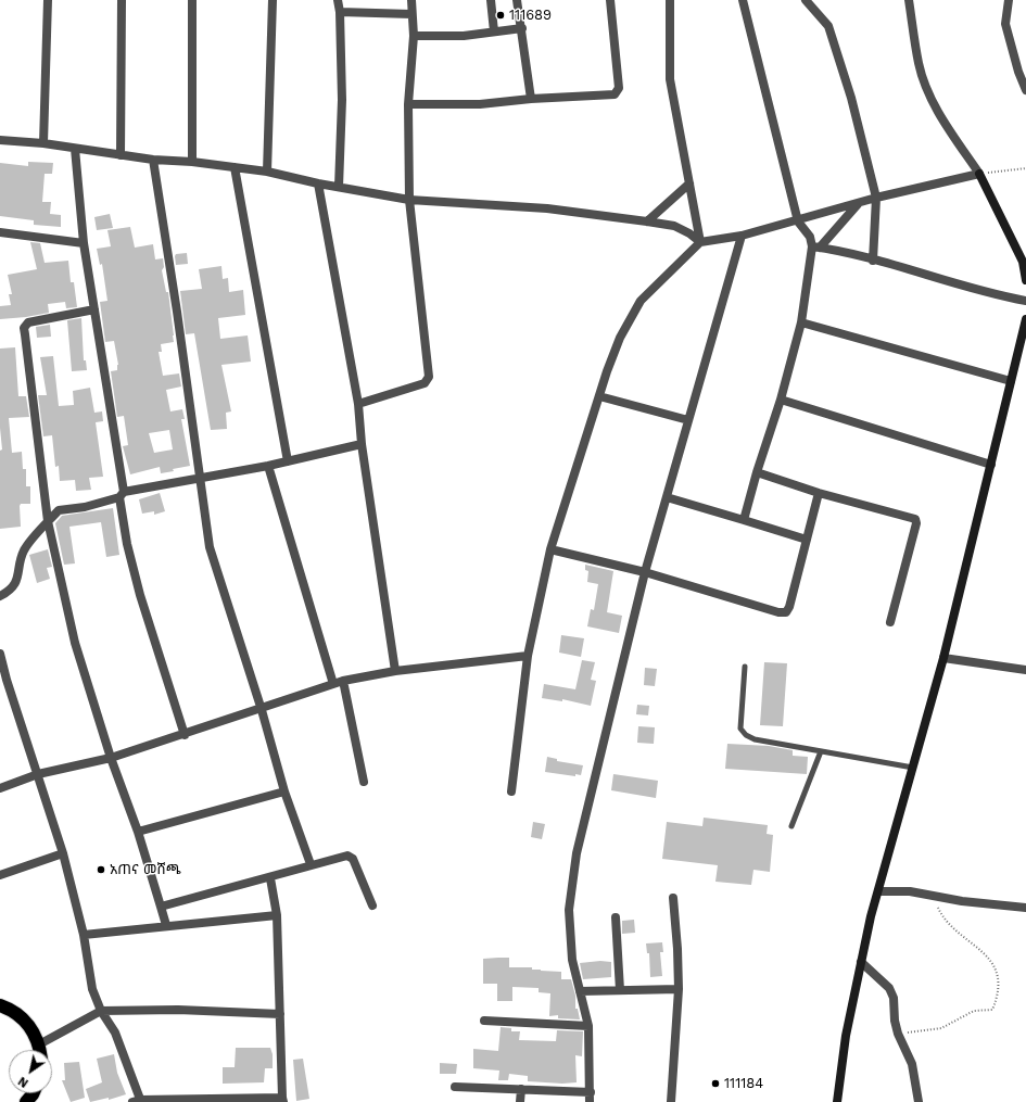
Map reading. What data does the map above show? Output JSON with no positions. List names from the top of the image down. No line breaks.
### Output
{"places":["111689","አጠና መሸጫ","111184"],"north":"bottom left"}
